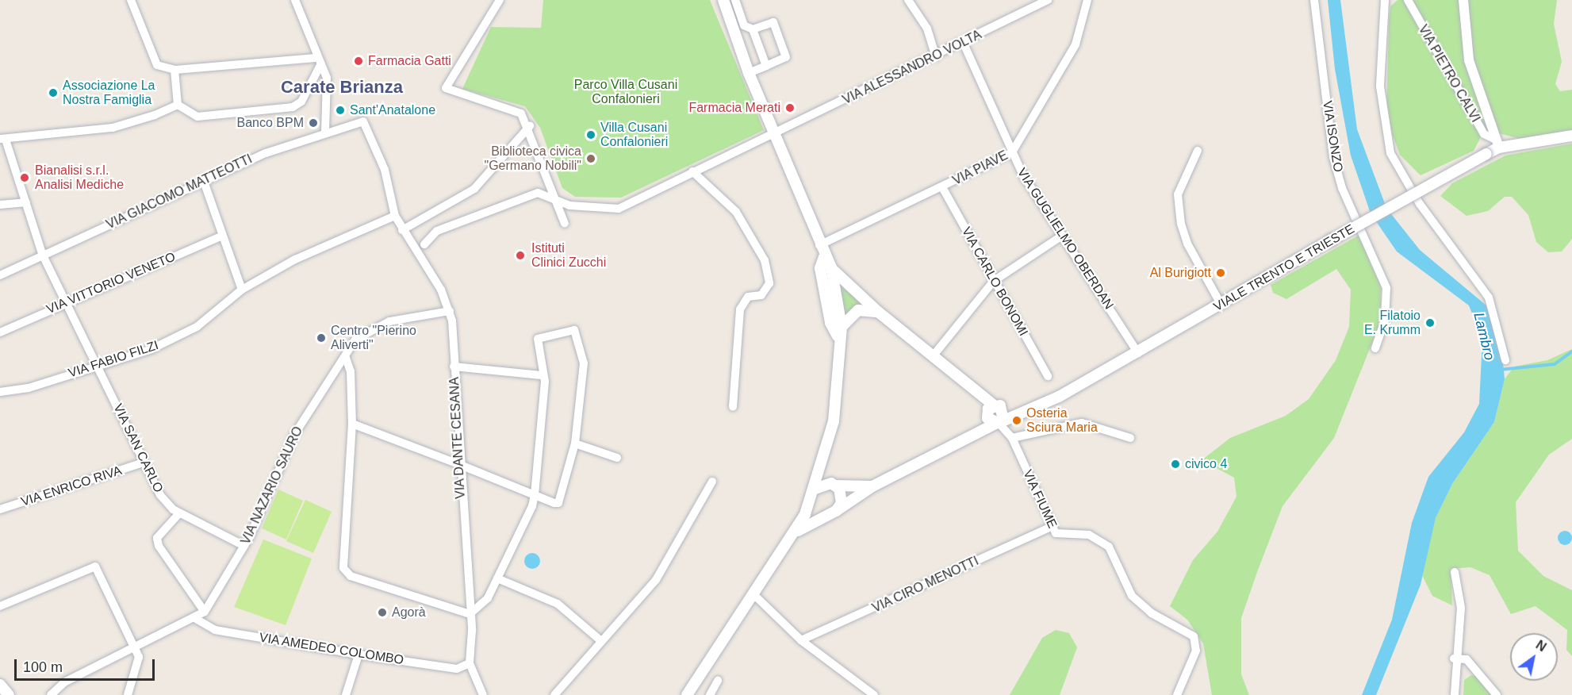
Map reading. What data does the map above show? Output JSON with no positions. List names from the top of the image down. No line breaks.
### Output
{"streets":{"main road":["VIALE TRENTO E TRIESTE"],"street":["VIA ALESSANDRO VOLTA","VIA PIETRO CALVI","VIA ISONZO","VIA PIAVE","VIA GIACOMO MATTEOTTI","VIA GUGLIELMO OBERDAN","VIA CARLO BONOMI","VIA VITTORIO VENETO","VIA FABIO FILZI","VIA DANTE CESANA","VIA SAN CARLO","VIA NAZARIO SAURO","VIA ENRICO RIVA","VIA FIUME","VIA CIRO MENOTTI","VIA AMEDEO COLOMBO"]},"crossings":[["VIA ALESSANDRO VOLTA","VIA GUGLIELMO OBERDAN"],["VIA ALESSANDRO VOLTA","VIA DANTE CESANA"],["VIA PIETRO CALVI","VIALE TRENTO E TRIESTE"],["VIA PIAVE","VIA GUGLIELMO OBERDAN"],["VIA PIAVE","VIA CARLO BONOMI"],["VIA GIACOMO MATTEOTTI","VIA DANTE CESANA"],["VIA GIACOMO MATTEOTTI","VIA SAN CARLO"],["VIA GUGLIELMO OBERDAN","VIALE TRENTO E TRIESTE"],["VIA VITTORIO VENETO","VIA SAN CARLO"],["VIA FABIO FILZI","VIA DANTE CESANA"],["VIA FABIO FILZI","VIA SAN CARLO"],["VIA DANTE CESANA","VIA NAZARIO SAURO"],["VIA DANTE CESANA","VIA AMEDEO COLOMBO"],["VIA SAN CARLO","VIA NAZARIO SAURO"],["VIA SAN CARLO","VIA ENRICO RIVA"],["VIA NAZARIO SAURO","VIA AMEDEO COLOMBO"],["VIA FIUME","VIA CIRO MENOTTI"]],"districts":["Carate Brianza"],"water":["Lambro"],"parks":["Parco Villa Cusani Confalonieri"],"places":["Farmacia Gatti","Associazione La Nostra Famiglia","Farmacia Merati","Sant'Anatalone","Banco BPM","Villa Cusani Confalonieri","Biblioteca civica \"Germano Nobili\"","Bianalisi s.r.l. Analisi Mediche","Istituti Clinici Zucchi","Al Burigiott","Filatoio E. Krumm","Centro \"Pierino Aliverti\"","Osteria Sciura Maria","civico 4","Agorà"],"scale_bar":"100 m","north":"top right"}
